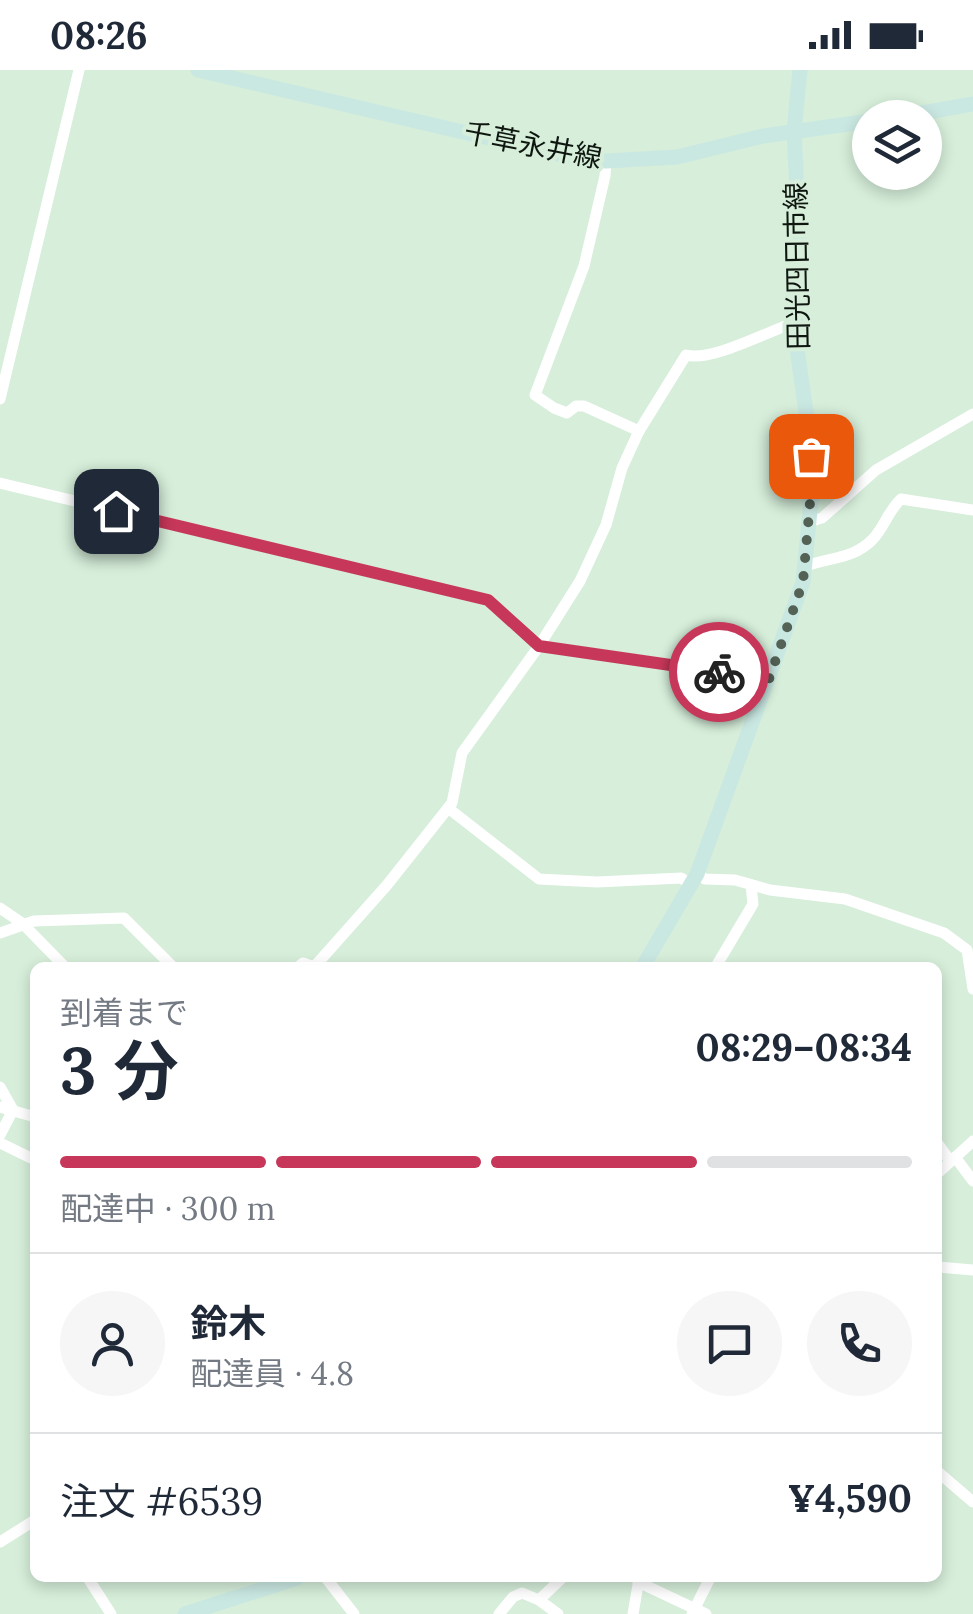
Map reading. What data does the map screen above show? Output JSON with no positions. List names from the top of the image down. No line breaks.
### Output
{"streets":{"main road":["千草永井線","田光四日市線"]},"crossings":[["千草永井線","田光四日市線"]],"page":{"status":"08:26","heading":["3 分","到着まで","08:29–08:34"],"panel":["鈴木","配達員 · 4.8","注文 #6539","¥4,590"],"bar":"配達中 · 300 m"}}
